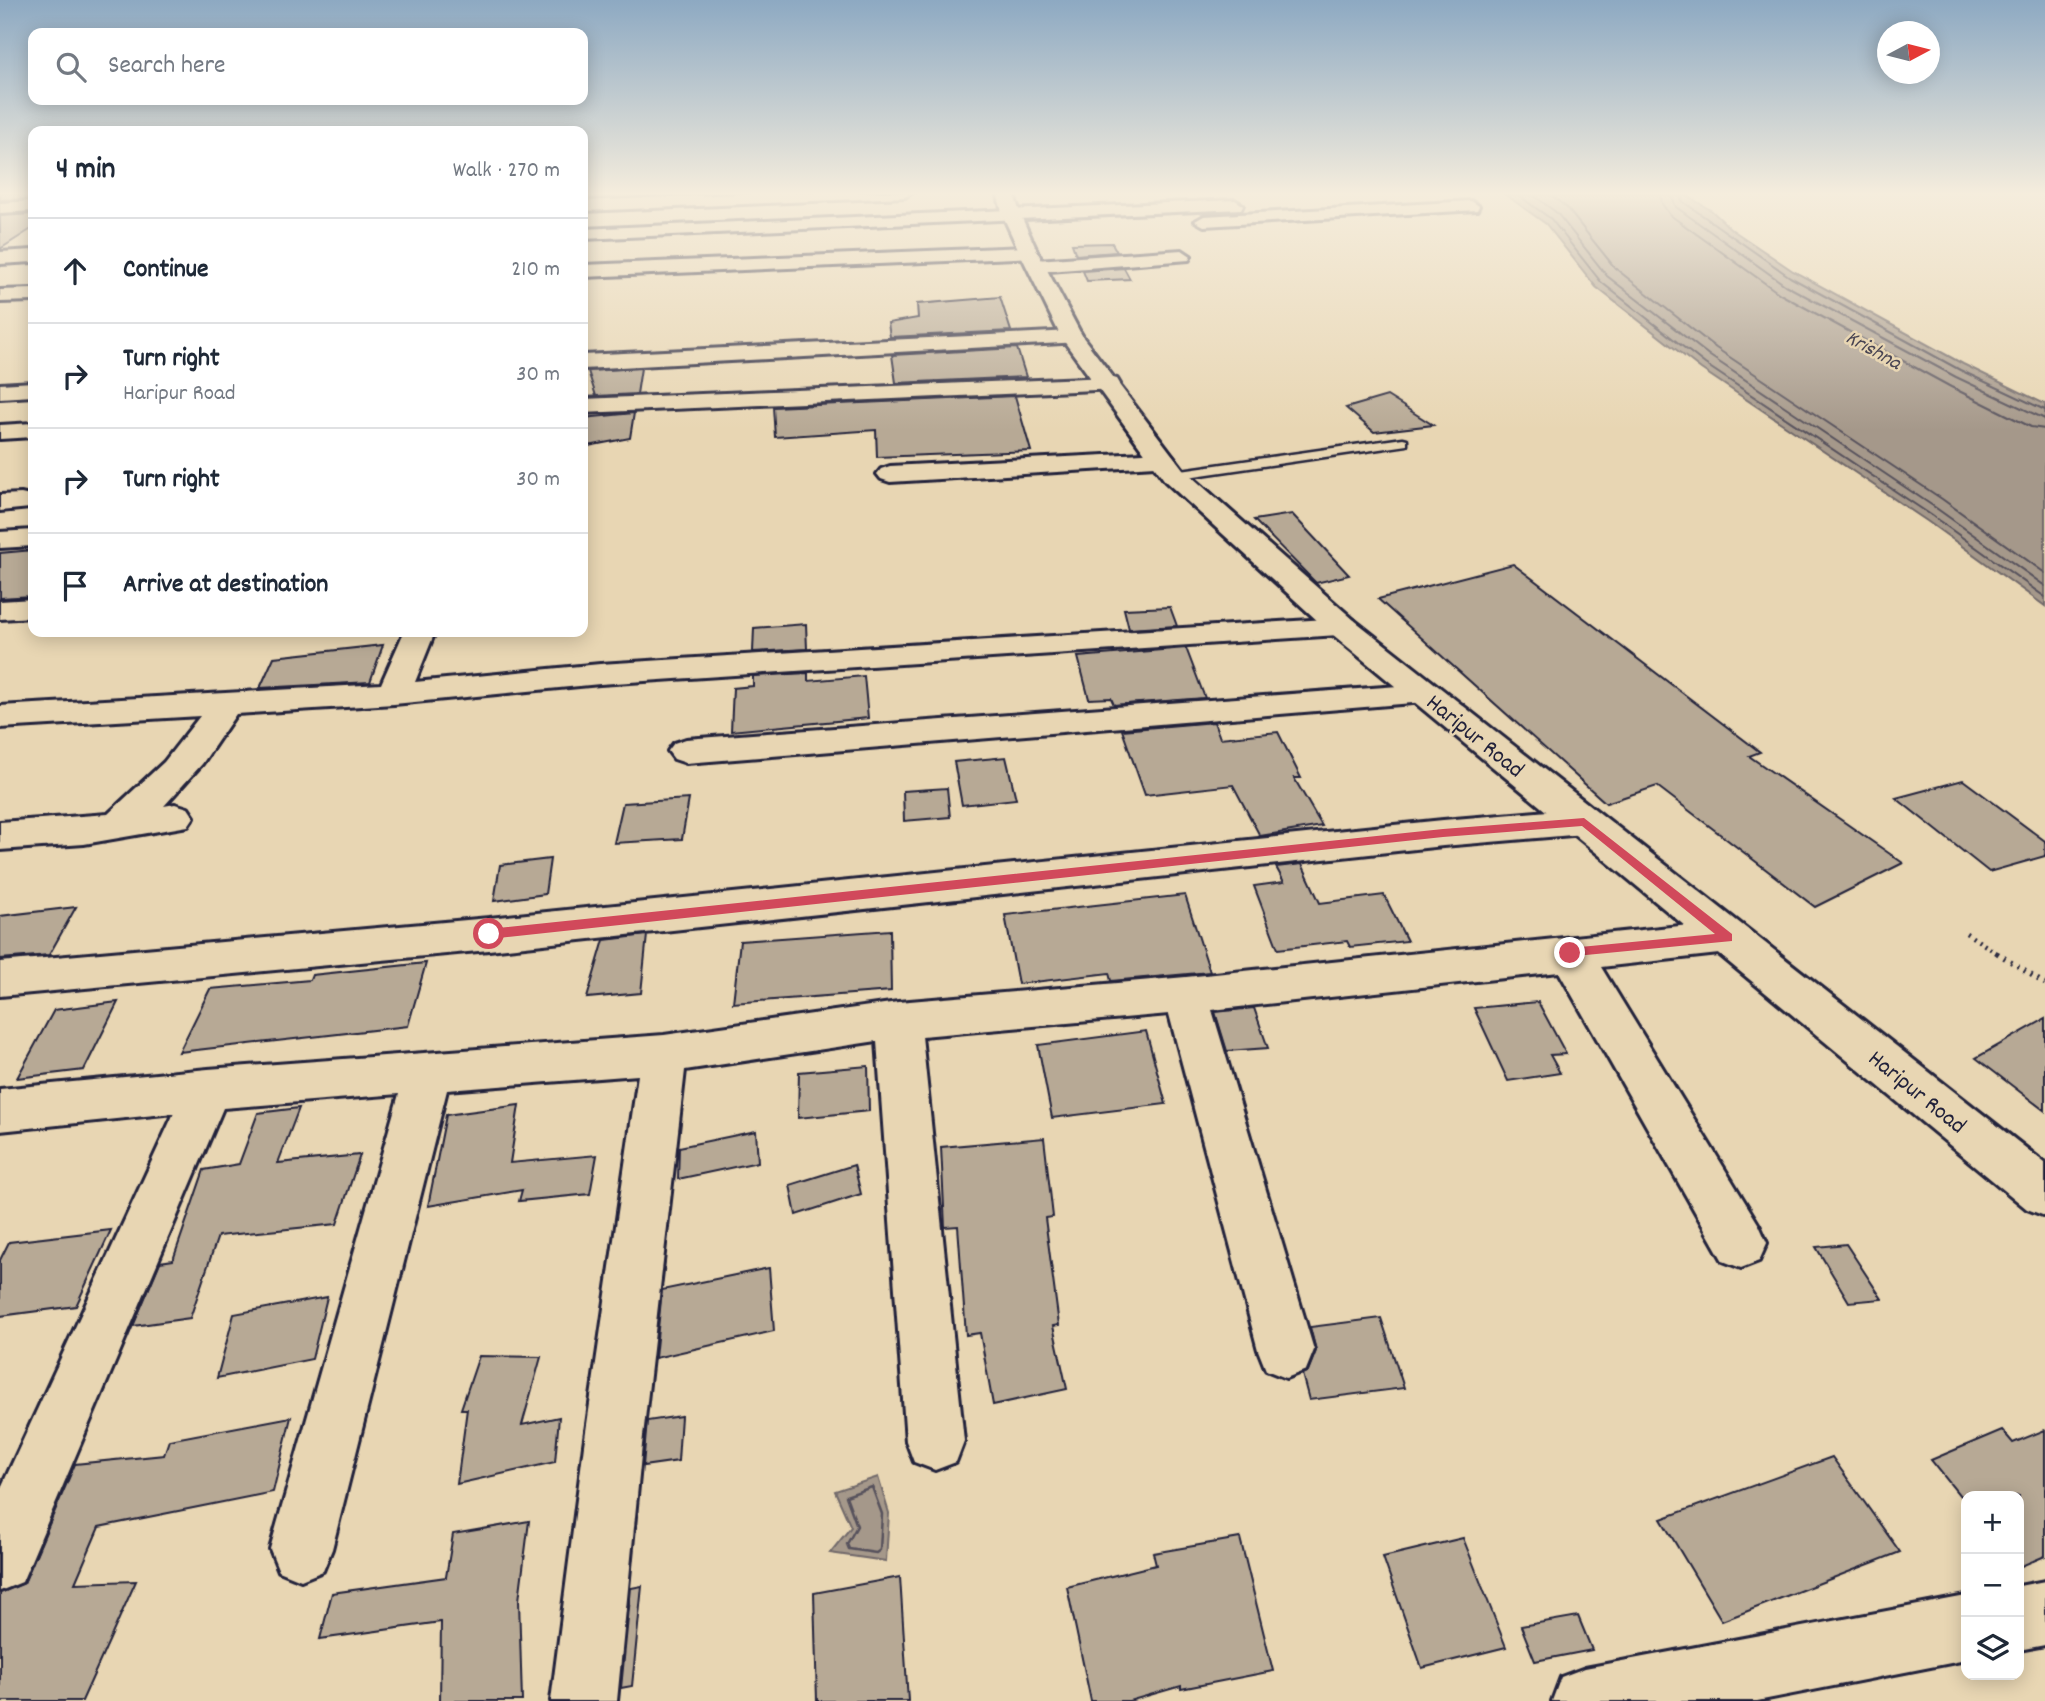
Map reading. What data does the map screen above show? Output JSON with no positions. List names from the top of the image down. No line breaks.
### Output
{"streets":{"street":["Haripur Road"]},"water":["Krishna"],"north":"right","page":{"search":"Search here","heading":["4 min","Walk · 270 m"],"list":[["Continue","210 m"],["Turn right","Haripur Road","30 m"],["Turn right","30 m"],"Arrive at destination"],"map_buttons":["+","−"]}}
